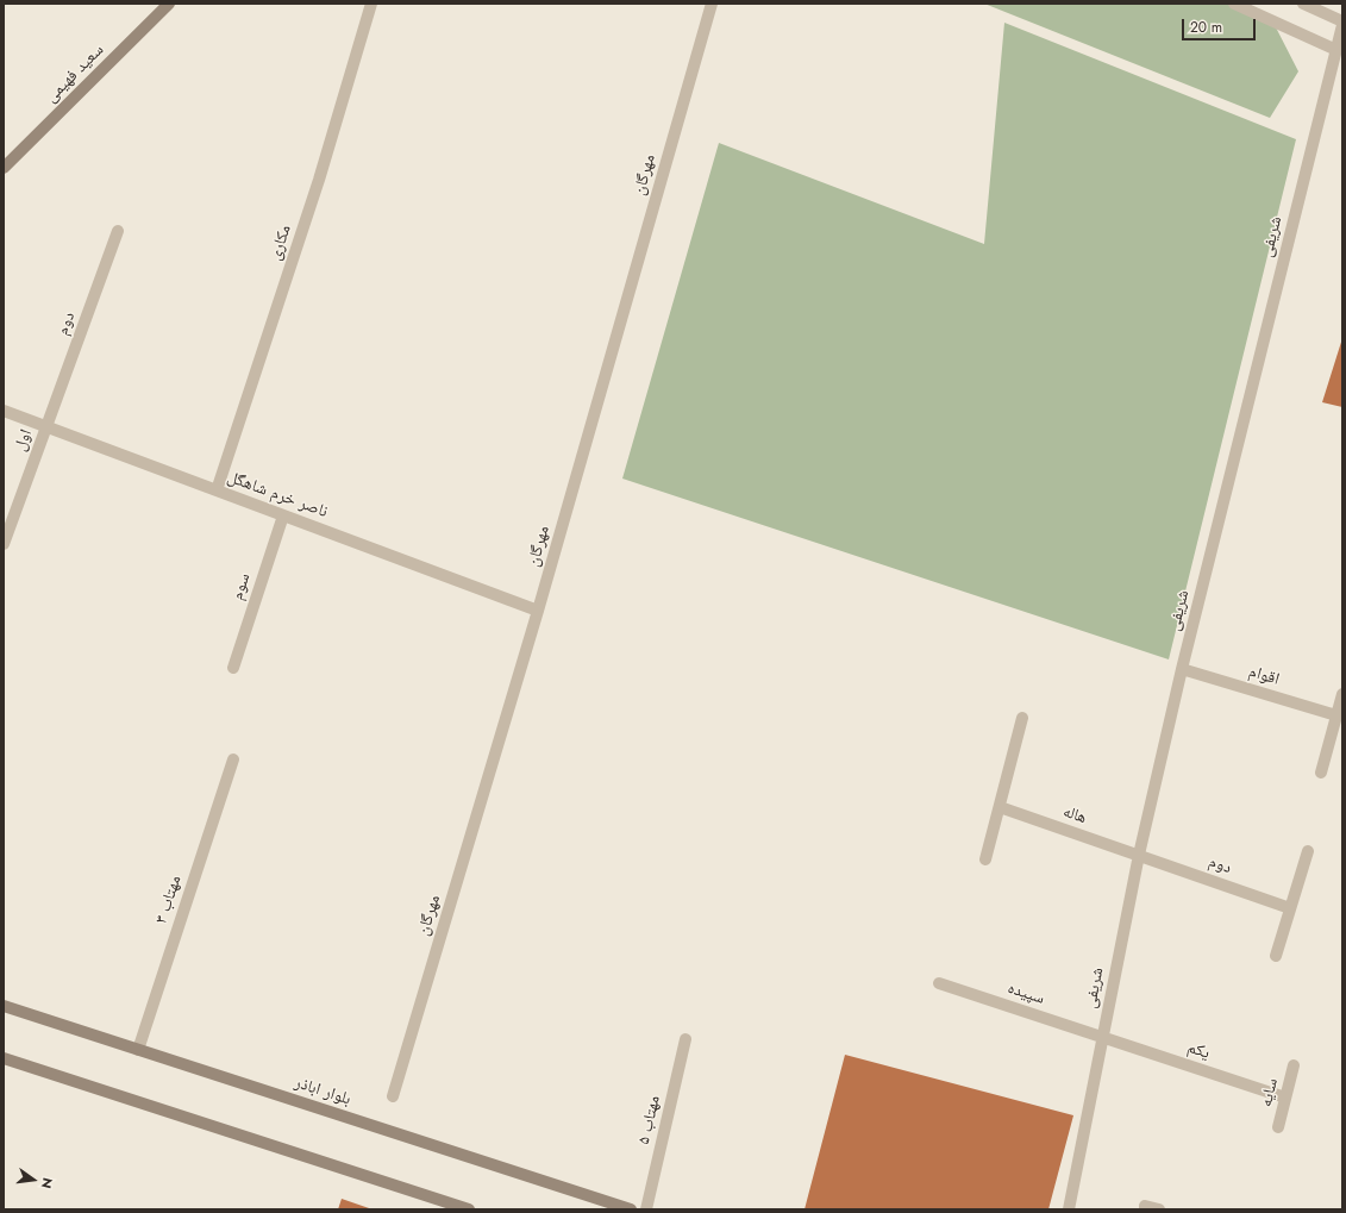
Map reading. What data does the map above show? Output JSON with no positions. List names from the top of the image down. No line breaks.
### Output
{"streets":{"main road":["سعید فهیمی","بلوار اباذر"],"street":["مهرگان","شریفی","مکاری","دوم","اول","ناصر خرم شاهگل","سوم","اقوام","هاله","مهتاب ۳","سپیده","یکم","سایه","مهتاب ۵"]},"crossings":[["مهرگان","ناصر خرم شاهگل"],["شریفی","دوم"],["شریفی","اقوام"],["شریفی","هاله"],["شریفی","سپیده"],["شریفی","یکم"],["مکاری","ناصر خرم شاهگل"],["دوم","اول"],["دوم","ناصر خرم شاهگل"],["دوم","هاله"],["اول","ناصر خرم شاهگل"],["ناصر خرم شاهگل","سوم"],["مهتاب ۳","بلوار اباذر"],["سپیده","یکم"],["یکم","سایه"]],"scale_bar":"20 m","north":"right"}
